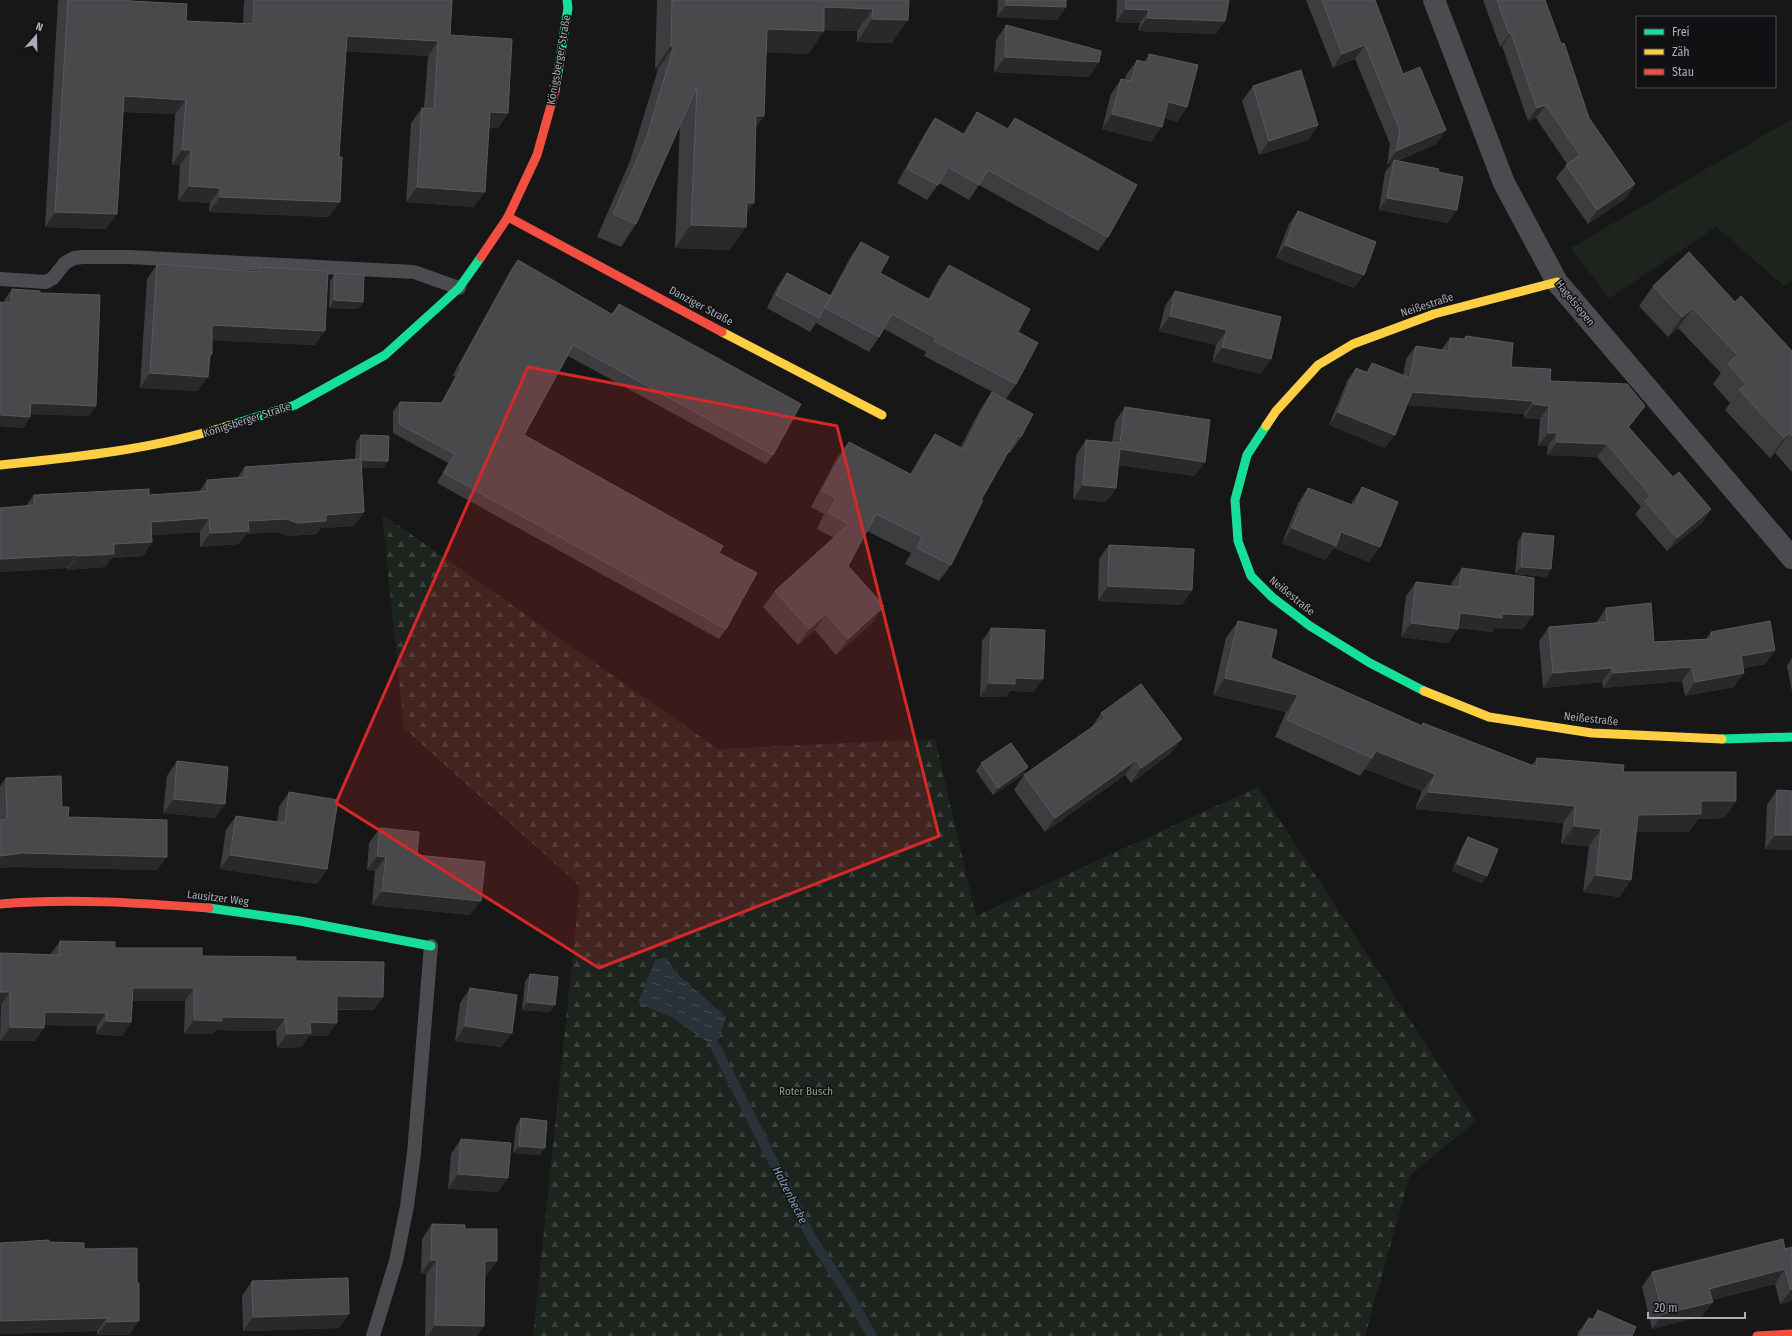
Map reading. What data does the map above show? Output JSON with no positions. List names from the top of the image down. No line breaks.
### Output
{"streets":{"street":["Königsberger Straße","Hagelsiepen","Neißestraße","Danziger Straße","Lausitzer Weg"]},"crossings":[["Königsberger Straße","Danziger Straße"],["Hagelsiepen","Neißestraße"]],"water":["Halzenbecke"],"parks":["Roter Busch"],"legend":["Frei","Zäh","Stau"],"scale_bar":"20 m","north":"top"}
